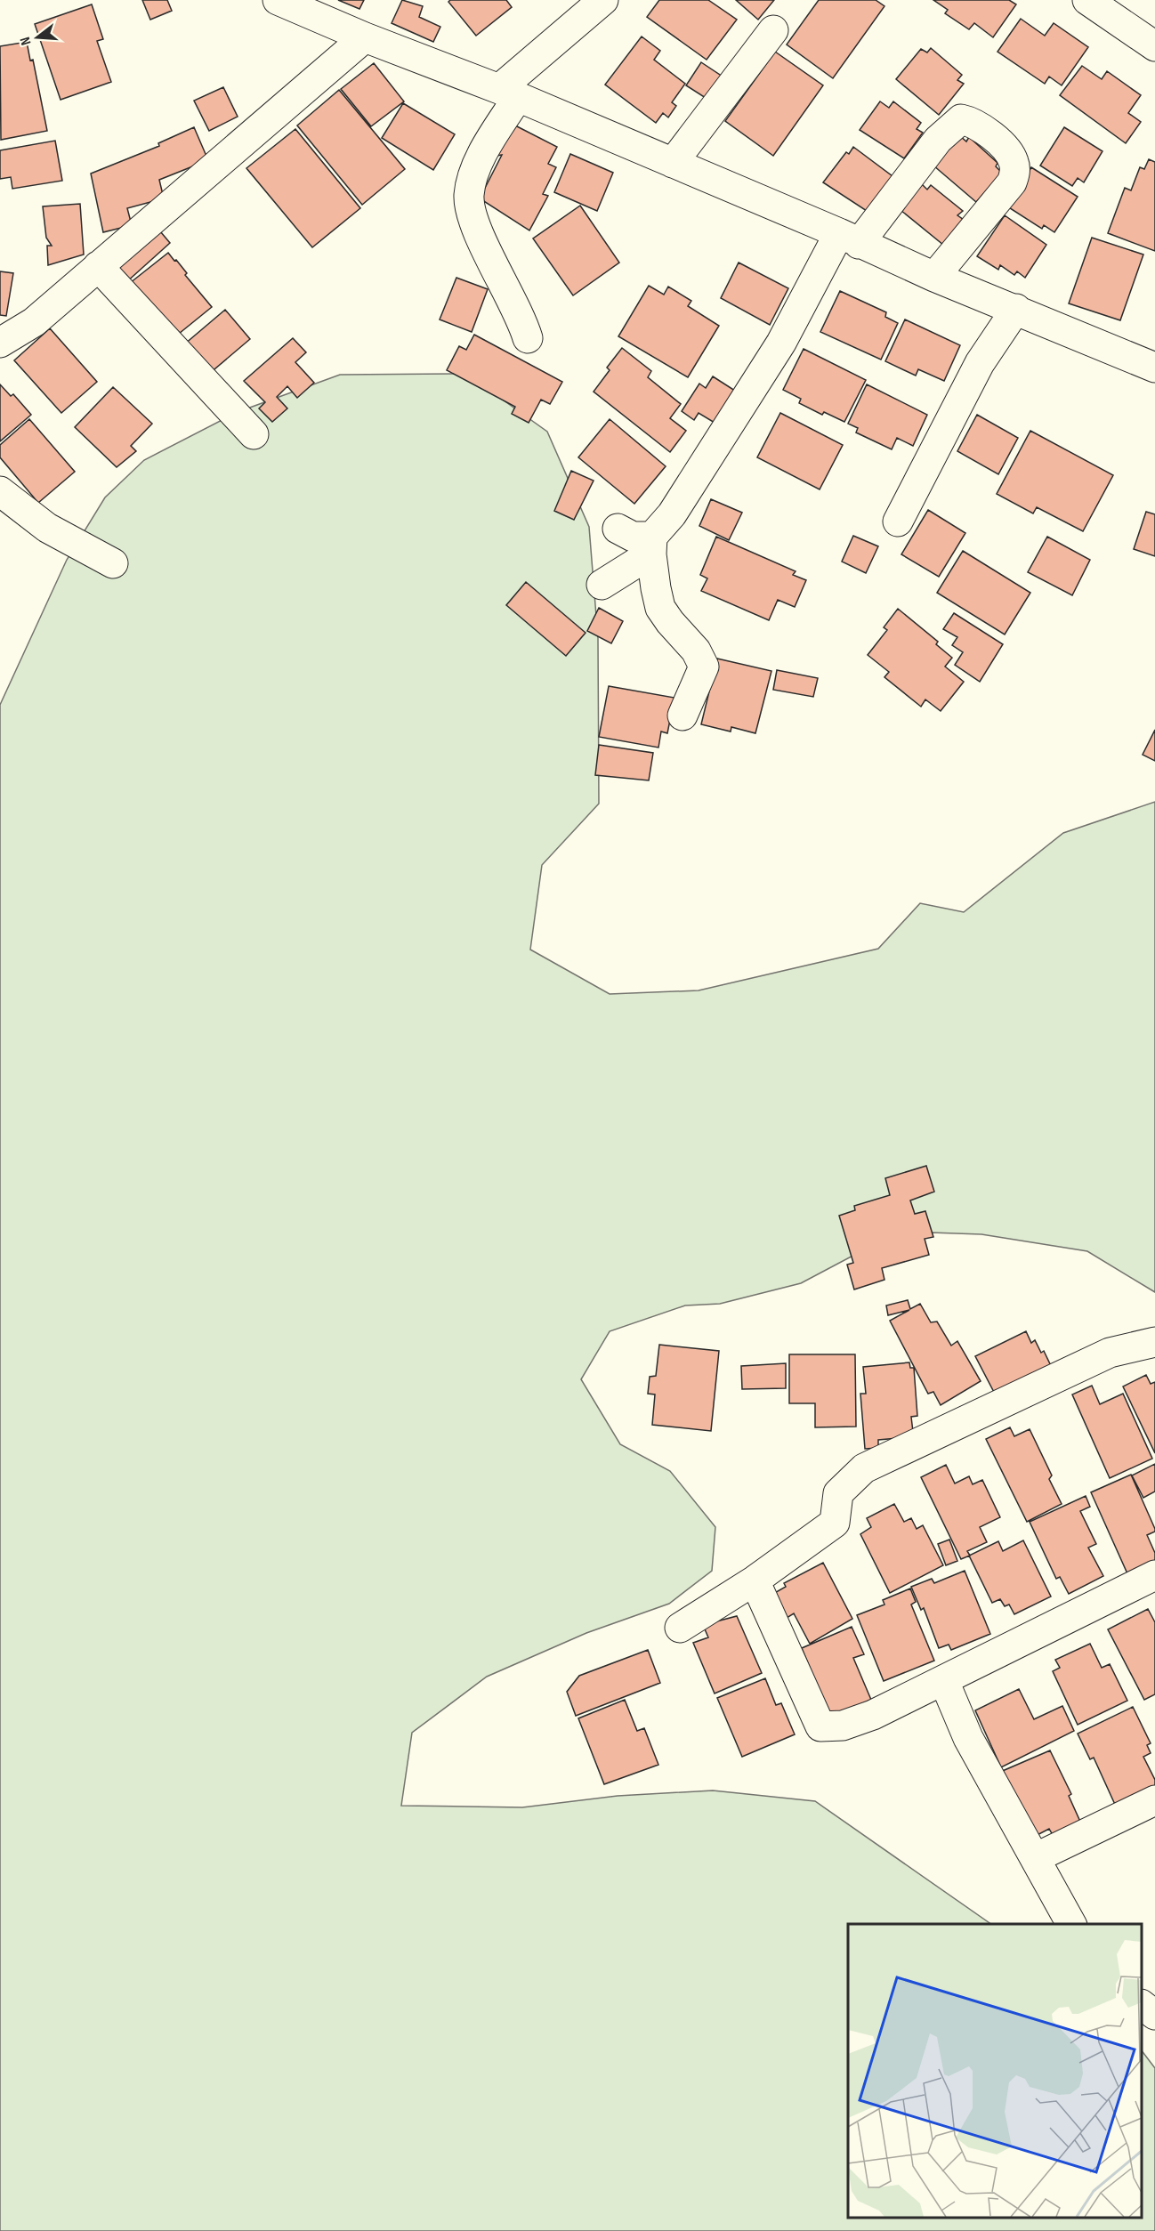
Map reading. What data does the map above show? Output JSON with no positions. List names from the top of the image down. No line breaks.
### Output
{"north":"left"}
